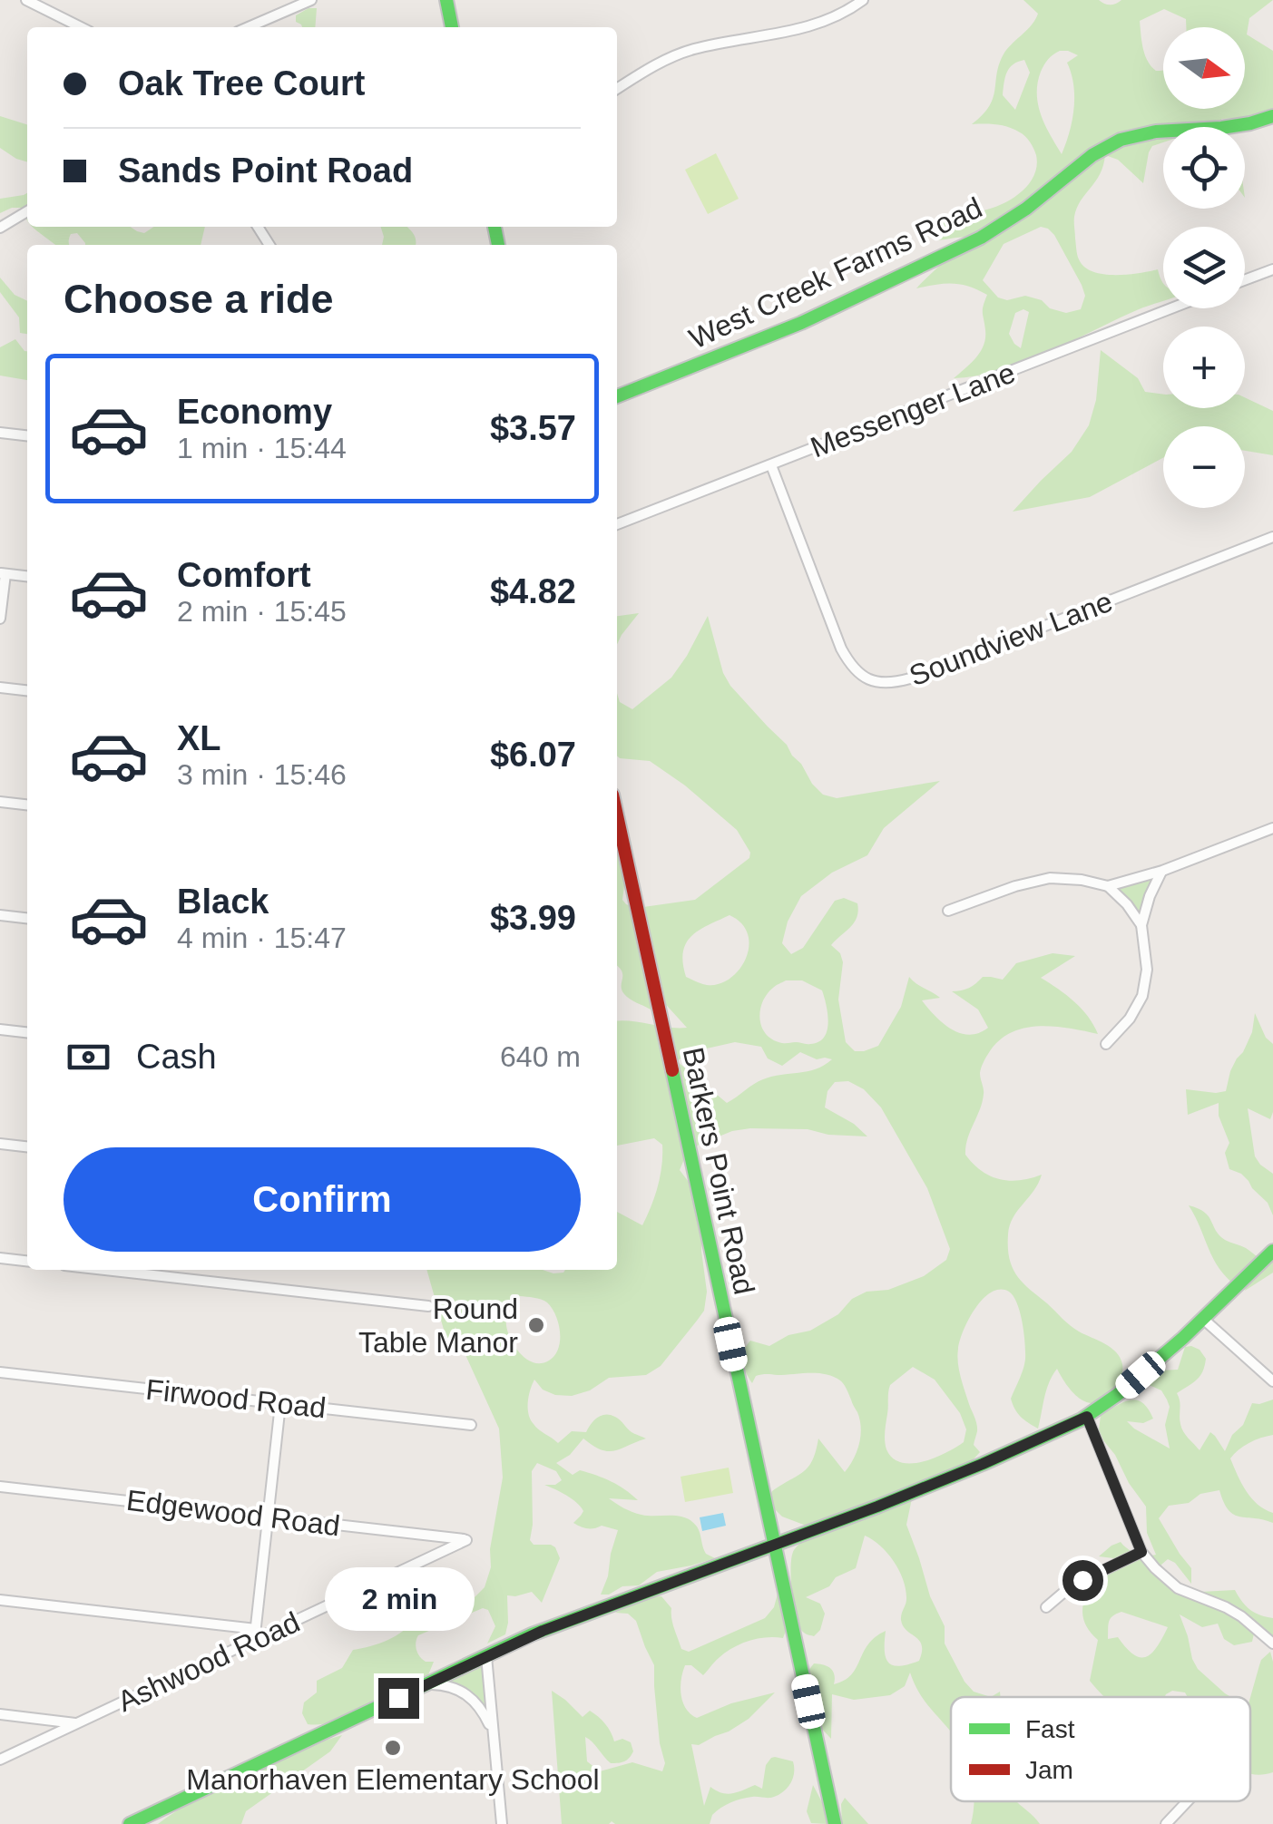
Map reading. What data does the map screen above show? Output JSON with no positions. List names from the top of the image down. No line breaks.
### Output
{"streets":{"street":["West Creek Farms Road","Messenger Lane","Soundview Lane","Barkers Point Road","Firwood Road","Edgewood Road","Ashwood Road"]},"crossings":[["Messenger Lane","Soundview Lane"],["Edgewood Road","Ashwood Road"]],"places":["Round Table Manor","Manorhaven Elementary School"],"legend":["Fast","Jam"],"north":"right","page":{"map_buttons":["+","−"],"banner":["Oak Tree Court","Sands Point Road"],"heading":"Choose a ride","list":[{"name":"Economy","note":"1 min · 15:44","value":"$3.57"},{"name":"Comfort","note":"2 min · 15:45","value":"$4.82"},{"name":"XL","note":"3 min · 15:46","value":"$6.07"},{"name":"Black","note":"4 min · 15:47","value":"$3.99"}],"pay":["Cash","640 m"],"buttons":"Confirm","bubble":"2 min"}}
